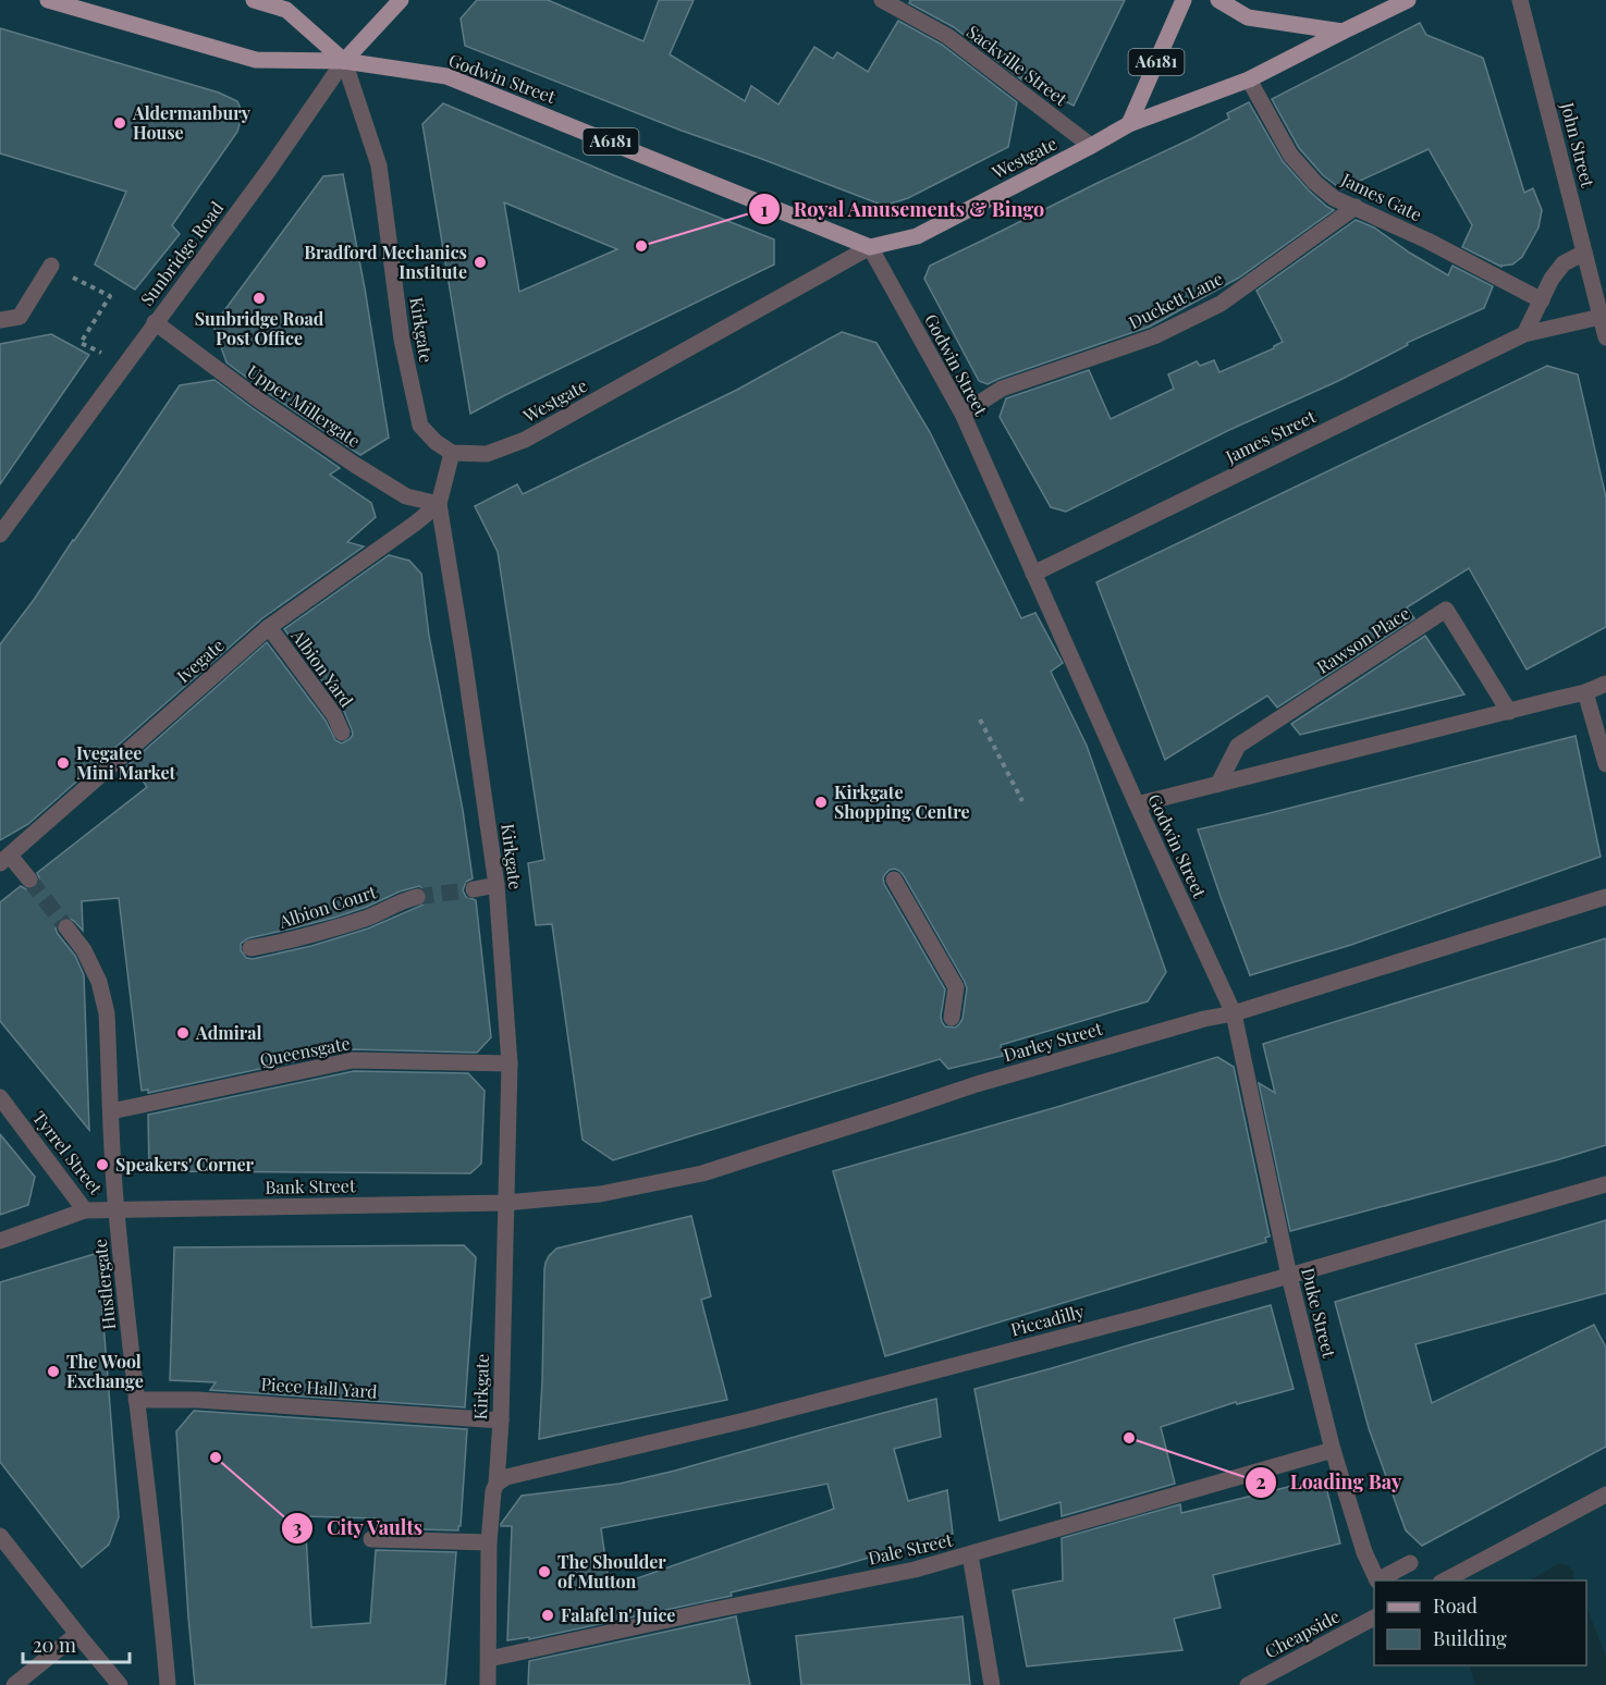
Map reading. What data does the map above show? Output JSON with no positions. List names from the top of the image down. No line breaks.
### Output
{"streets":{"main road":["A6181","Godwin Street","Westgate","Sunbridge Road"],"street":["Sackville Street","John Street","James Gate","Duckett Lane","Kirkgate","Upper Millergate","James Street","Rawson Place","Ivegate","Albion Yard","Albion Court","Darley Street","Queensgate","Tyrrel Street","Bank Street","Hustlergate","Duke Street","Piccadilly","Piece Hall Yard","Dale Street","Cheapside"]},"crossings":[["A6181","Westgate"],["Sackville Street","Westgate"],["Godwin Street","Westgate"],["Godwin Street","Sunbridge Road"],["Godwin Street","Duckett Lane"],["Godwin Street","Kirkgate"],["Godwin Street","James Street"],["Godwin Street","Darley Street"],["Godwin Street","Duke Street"],["John Street","James Street"],["Westgate","James Gate"],["Westgate","Kirkgate"],["James Gate","Duckett Lane"],["Sunbridge Road","Kirkgate"],["Sunbridge Road","Upper Millergate"],["Kirkgate","Upper Millergate"],["Kirkgate","Ivegate"],["Kirkgate","Darley Street"],["Kirkgate","Queensgate"],["Kirkgate","Bank Street"],["Kirkgate","Piccadilly"],["Kirkgate","Piece Hall Yard"],["Kirkgate","Dale Street"],["Upper Millergate","Ivegate"],["Ivegate","Albion Yard"],["Darley Street","Bank Street"],["Darley Street","Duke Street"],["Queensgate","Hustlergate"],["Tyrrel Street","Bank Street"],["Tyrrel Street","Hustlergate"],["Bank Street","Hustlergate"],["Hustlergate","Piece Hall Yard"],["Duke Street","Piccadilly"],["Duke Street","Dale Street"]],"places":["Aldermanbury House","Royal Amusements & Bingo","Bradford Mechanics Institute","Sunbridge Road Post Office","Ivegatee Mini Market","Kirkgate Shopping Centre","Admiral","Speakers' Corner","The Wool Exchange","Loading Bay","City Vaults","The Shoulder of Mutton","Falafel n' Juice"],"legend":["Road","Building"],"scale_bar":"20 m"}
